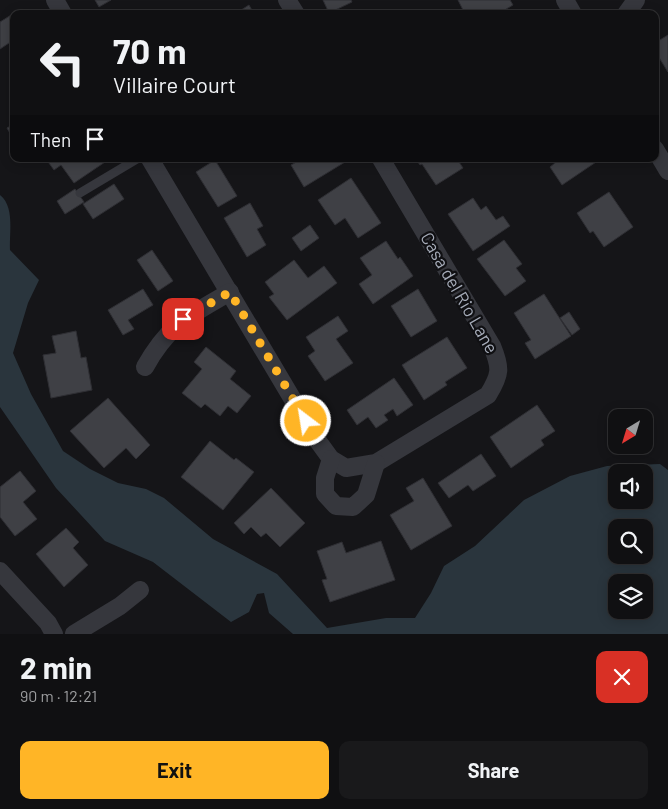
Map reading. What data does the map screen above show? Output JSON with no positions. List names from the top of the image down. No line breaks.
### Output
{"streets":{"street":["Casa del Rio Lane"]},"north":"bottom left","page":{"turn":["70 m","Villaire Court"],"then":"Then","heading":["2 min","90 m · 12:21"],"buttons":["Exit","Share"]}}
